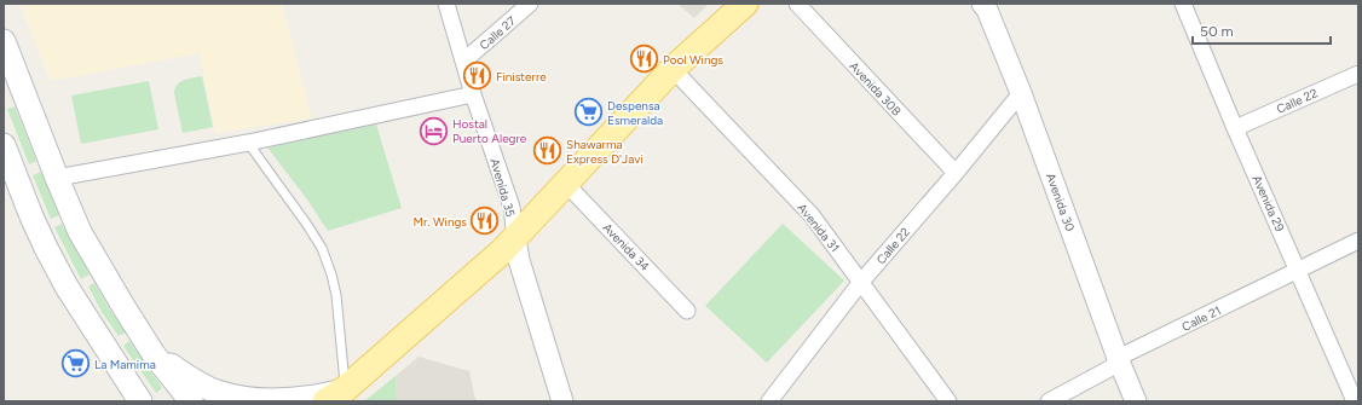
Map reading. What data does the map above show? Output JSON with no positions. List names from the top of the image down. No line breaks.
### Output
{"streets":{"street":["Calle 27","Avenida 30B","Calle 22","Avenida 35","Avenida 30","Avenida 29","Avenida 31","Avenida 34","Calle 21"]},"crossings":[["Calle 27","Avenida 35"],["Avenida 30B","Calle 22"],["Calle 22","Avenida 30"],["Calle 22","Avenida 29"],["Calle 22","Avenida 31"],["Avenida 30","Calle 21"],["Avenida 29","Calle 21"]],"places":{"restaurant":["Pool Wings","Finisterre","Shawarma Express D'Javi","Mr. Wings"],"supermarket":["Despensa Esmeralda","La Mamima"],"hotel":["Hostal Puerto Alegre"]},"scale_bar":"50 m"}
